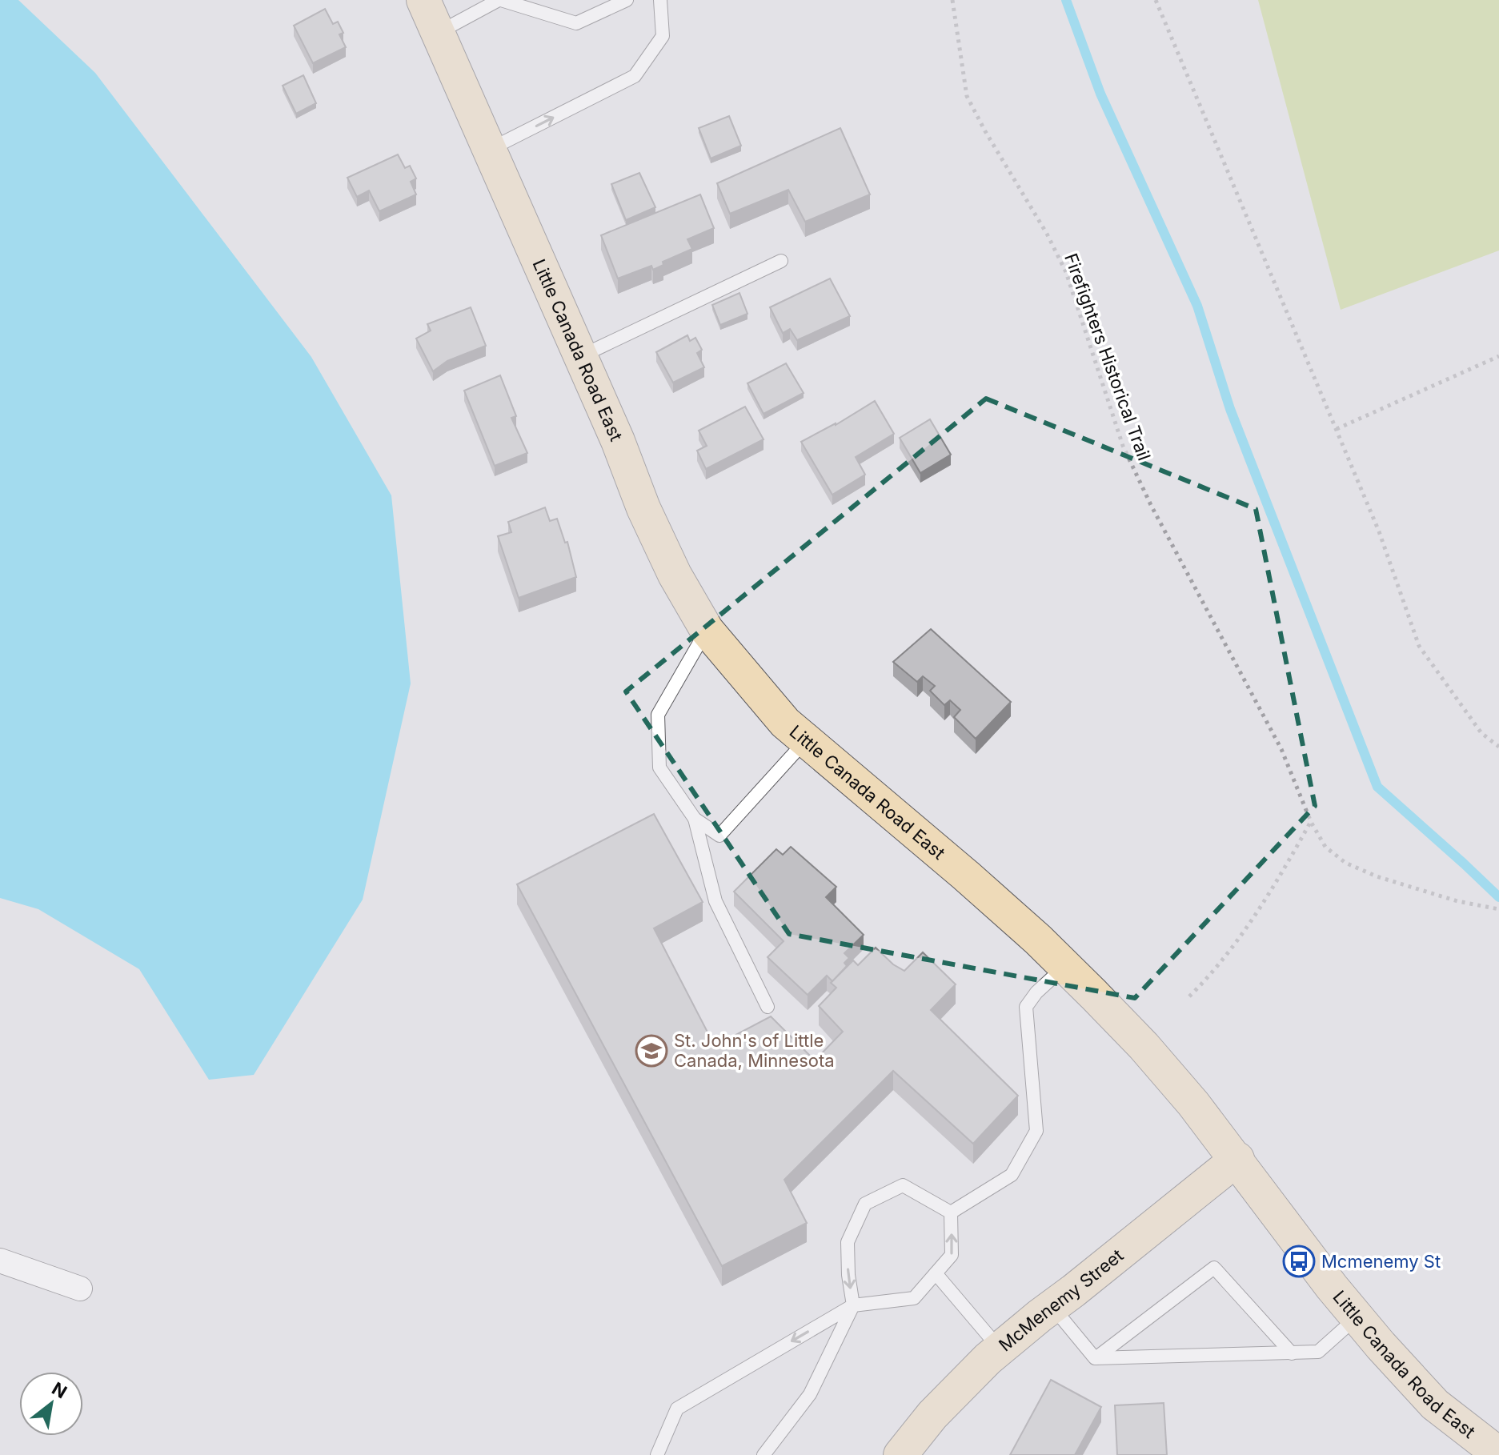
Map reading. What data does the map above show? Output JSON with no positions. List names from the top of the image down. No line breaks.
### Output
{"streets":{"street":["Little Canada Road East","McMenemy Street"],"path":["Firefighters Historical Trail"]},"crossings":[["Little Canada Road East","McMenemy Street"]],"places":{"school or university":["St. John's of Little Canada, Minnesota"],"bus stop":["Mcmenemy St"]},"north":"top right"}
